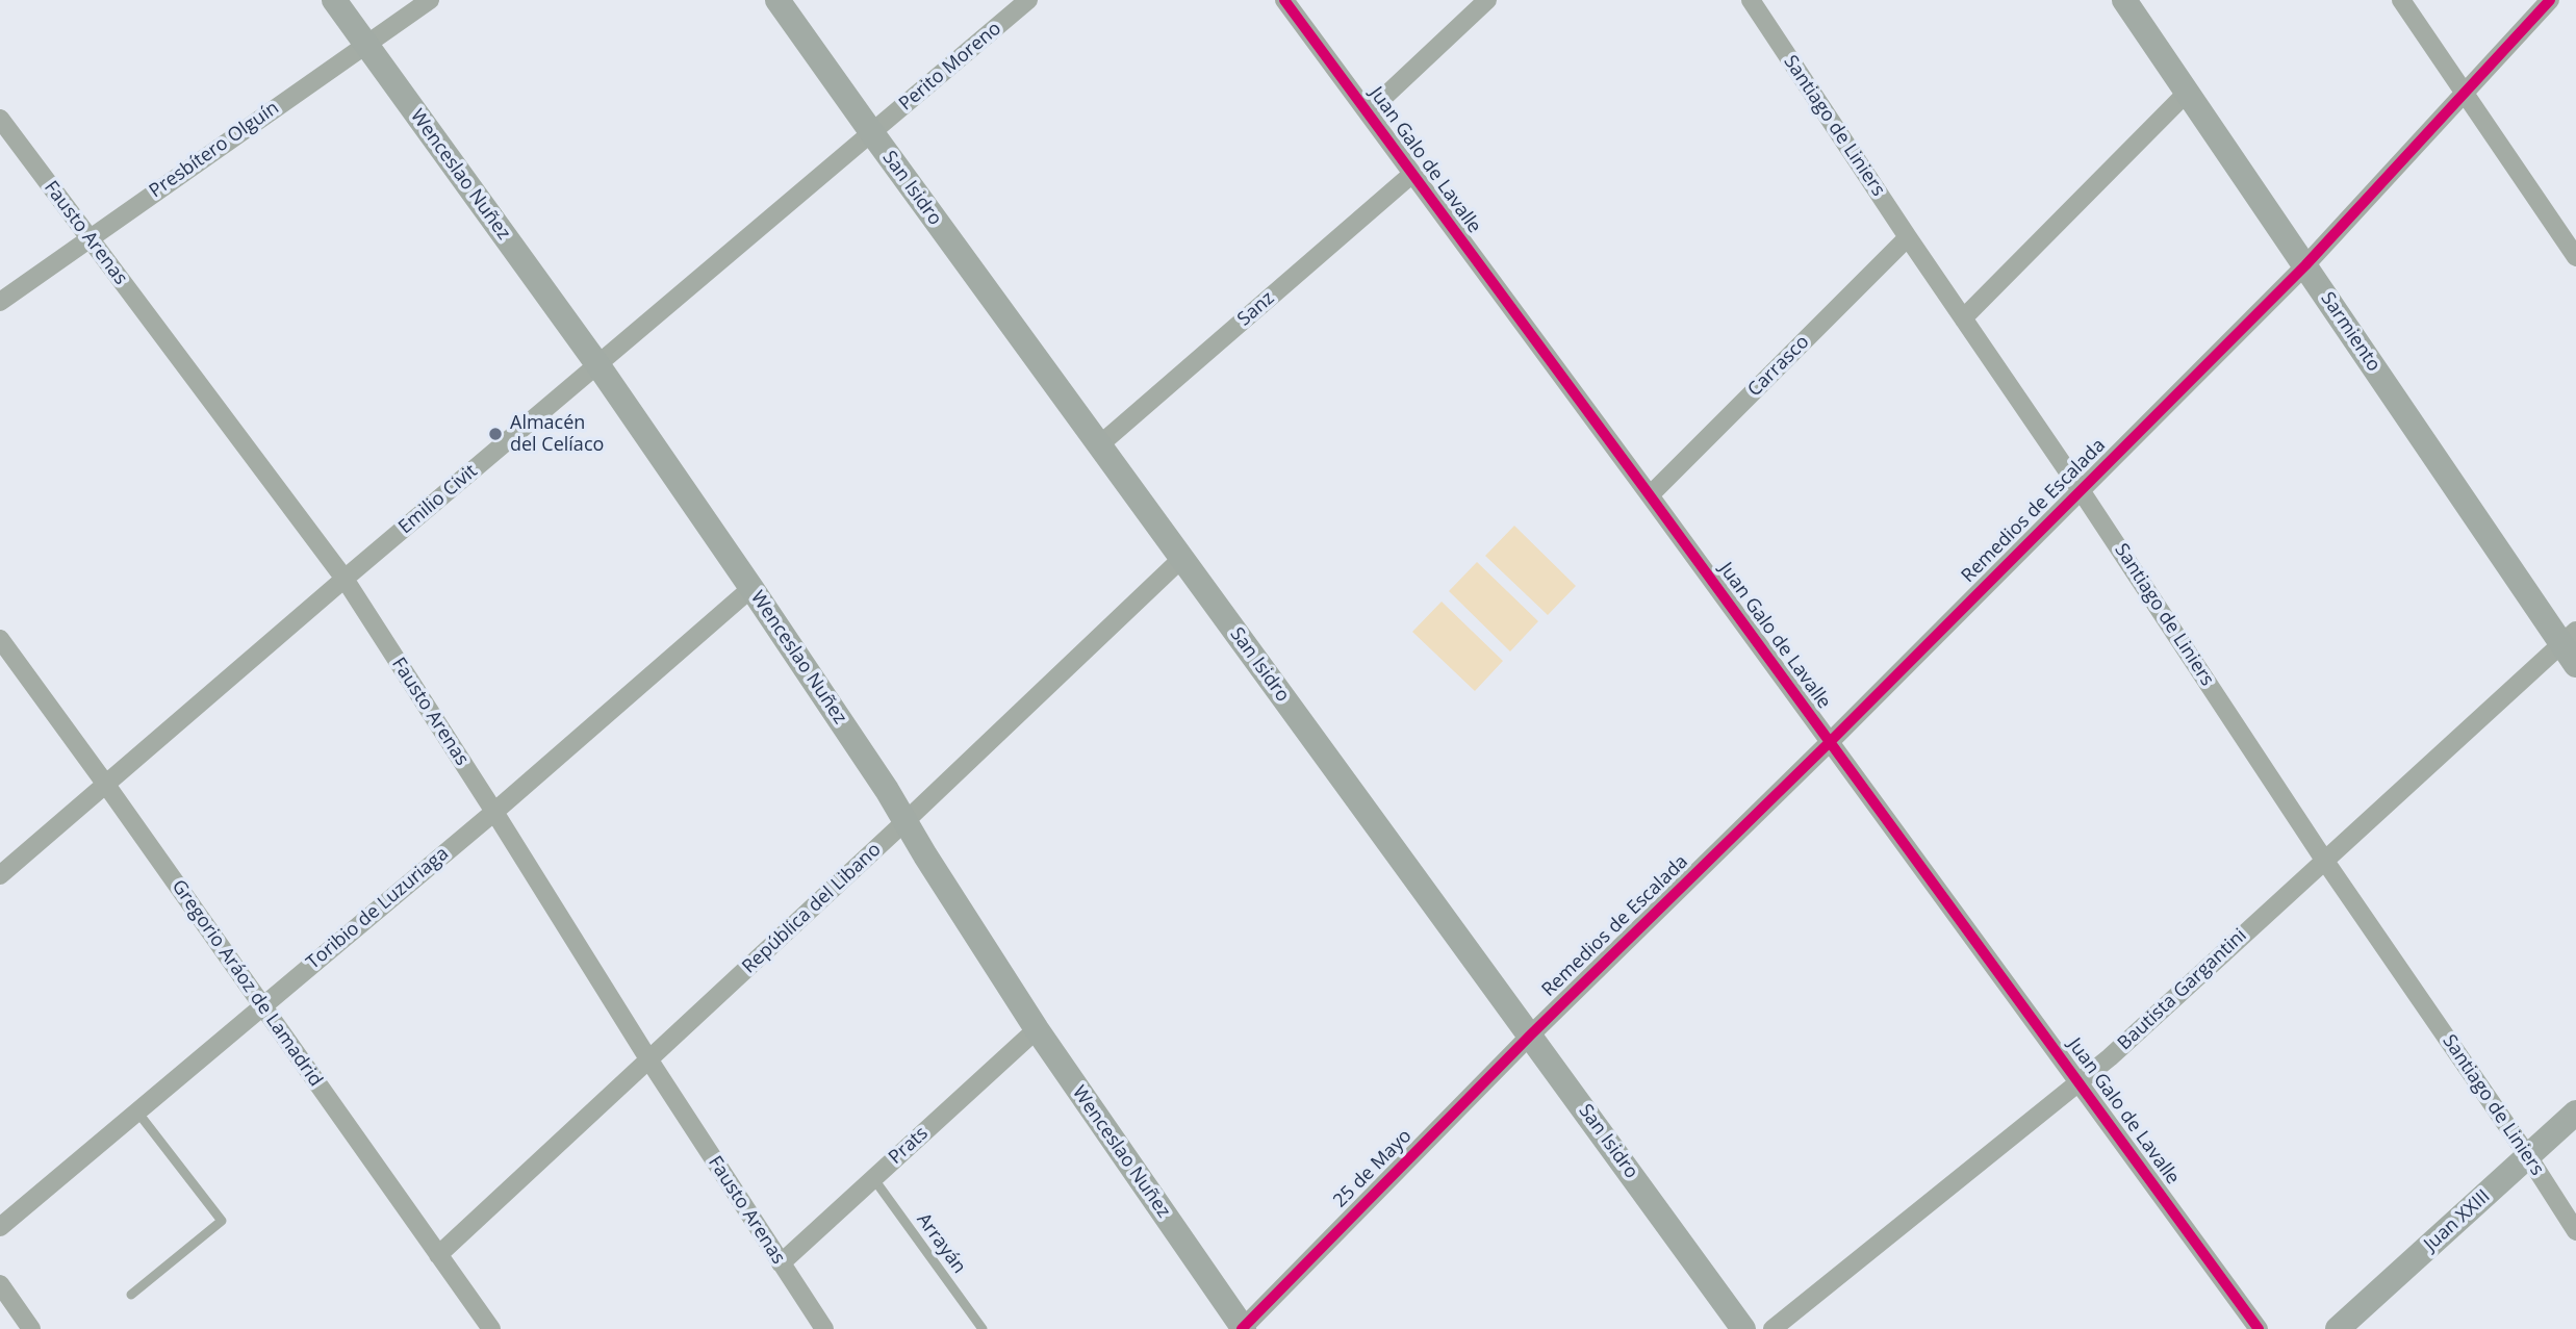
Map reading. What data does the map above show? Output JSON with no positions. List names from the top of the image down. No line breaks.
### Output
{"streets":{"street":["Perito Moreno","Santiago de Liniers","Presbítero Olguín","Juan Galo de Lavalle","Wenceslao Nuñez","San Isidro","Fausto Arenas","Sanz","Sarmiento","Carrasco","Emilio Civit","Remedios de Escalada","Toribio de Luzuriaga","República del Libano","Gregorio Aráoz de Lamadrid","Bautista Gargantini","Prats","25 de Mayo","Juan XXIII"],"lane":["Arrayán"]},"crossings":[["Perito Moreno","San Isidro"],["Perito Moreno","Emilio Civit"],["Santiago de Liniers","Carrasco"],["Santiago de Liniers","Remedios de Escalada"],["Santiago de Liniers","Bautista Gargantini"],["Santiago de Liniers","Juan XXIII"],["Presbítero Olguín","Wenceslao Nuñez"],["Presbítero Olguín","Fausto Arenas"],["Juan Galo de Lavalle","Sanz"],["Juan Galo de Lavalle","Carrasco"],["Juan Galo de Lavalle","Remedios de Escalada"],["Juan Galo de Lavalle","Bautista Gargantini"],["Wenceslao Nuñez","Emilio Civit"],["Wenceslao Nuñez","Toribio de Luzuriaga"],["Wenceslao Nuñez","República del Libano"],["Wenceslao Nuñez","Prats"],["Wenceslao Nuñez","25 de Mayo"],["San Isidro","Sanz"],["San Isidro","Emilio Civit"],["San Isidro","Remedios de Escalada"],["San Isidro","República del Libano"],["San Isidro","25 de Mayo"],["Fausto Arenas","Emilio Civit"],["Fausto Arenas","Toribio de Luzuriaga"],["Fausto Arenas","República del Libano"],["Fausto Arenas","Prats"],["Sarmiento","Remedios de Escalada"],["Sarmiento","Bautista Gargantini"],["Emilio Civit","Gregorio Aráoz de Lamadrid"],["Remedios de Escalada","25 de Mayo"],["Toribio de Luzuriaga","Gregorio Aráoz de Lamadrid"],["República del Libano","Gregorio Aráoz de Lamadrid"],["Prats","Arrayán"]],"places":["Almacén del Celíaco"]}
